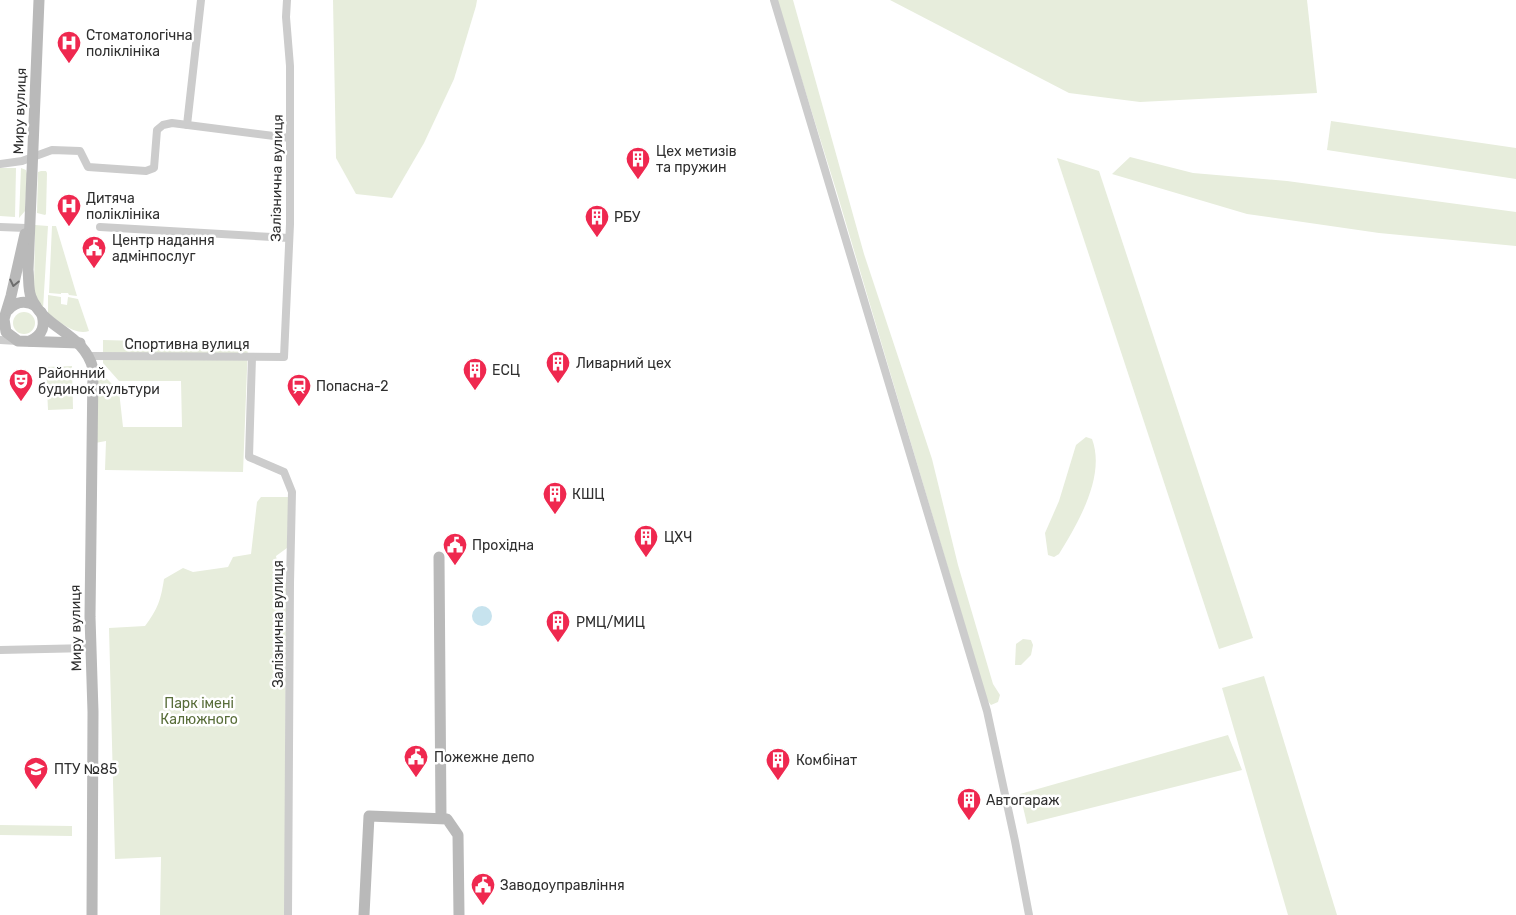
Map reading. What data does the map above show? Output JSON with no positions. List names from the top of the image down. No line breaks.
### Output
{"streets":{"street":["Миру вулиця","Залізнична вулиця","Спортивна вулиця"]},"crossings":[["Миру вулиця","Спортивна вулиця"],["Залізнична вулиця","Спортивна вулиця"]],"parks":["Парк імені Калюжного"],"places":{"hospital":["Стоматологічна поліклініка","Дитяча поліклініка"],"building":["Цех метизів та пружин","РБУ","Ливарний цех","ЕСЦ","КШЦ","ЦХЧ","РМЦ/МИЦ","Комбінат","Автогараж"],"public building":["Центр надання адмінпослуг","Прохідна","Пожежне депо","Заводоуправління"],"theatre":["Районний будинок культури"],"station":["Попасна-2"],"school or university":["ПТУ №85"]}}
